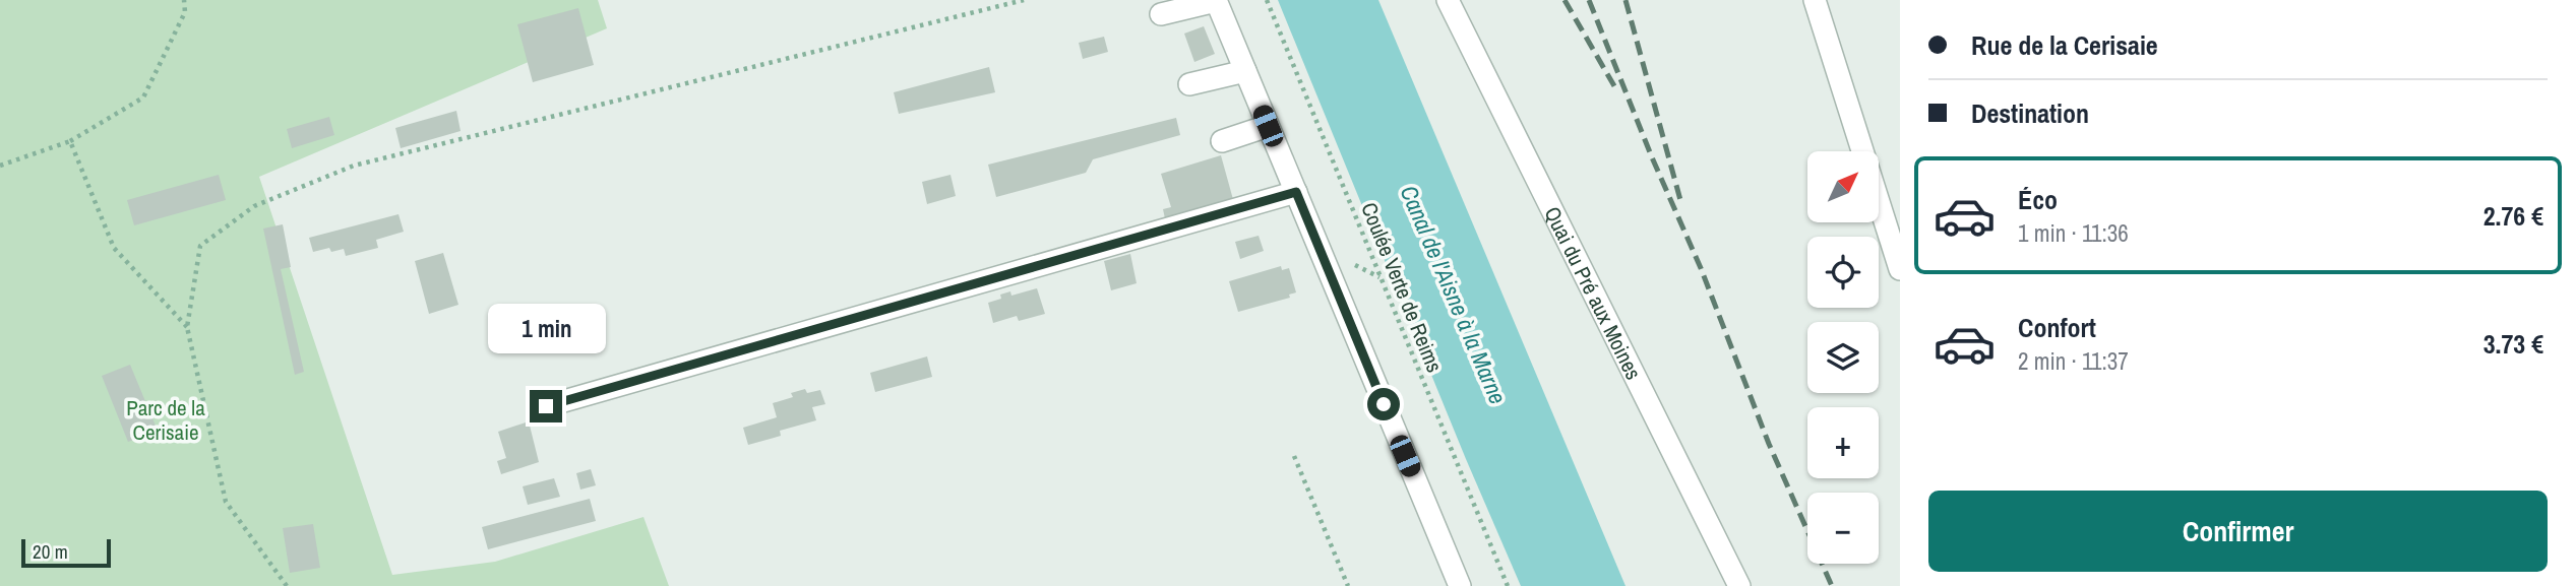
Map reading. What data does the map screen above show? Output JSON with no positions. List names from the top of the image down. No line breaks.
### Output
{"streets":{"street":["Quai du Pré aux Moines"],"path":["Coulée Verte de Reims"]},"water":["Canal de l'Aisne à la Marne"],"parks":["Parc de la Cerisaie"],"scale_bar":"20 m","north":"top right","page":{"banner":["Rue de la Cerisaie","Destination"],"map_buttons":["+","−"],"list":[{"name":"Éco","note":"1 min · 11:36","value":"2.76 €"},{"name":"Confort","note":"2 min · 11:37","value":"3.73 €"}],"bubble":"1 min","buttons":"Confirmer","scale":"20 m"}}
